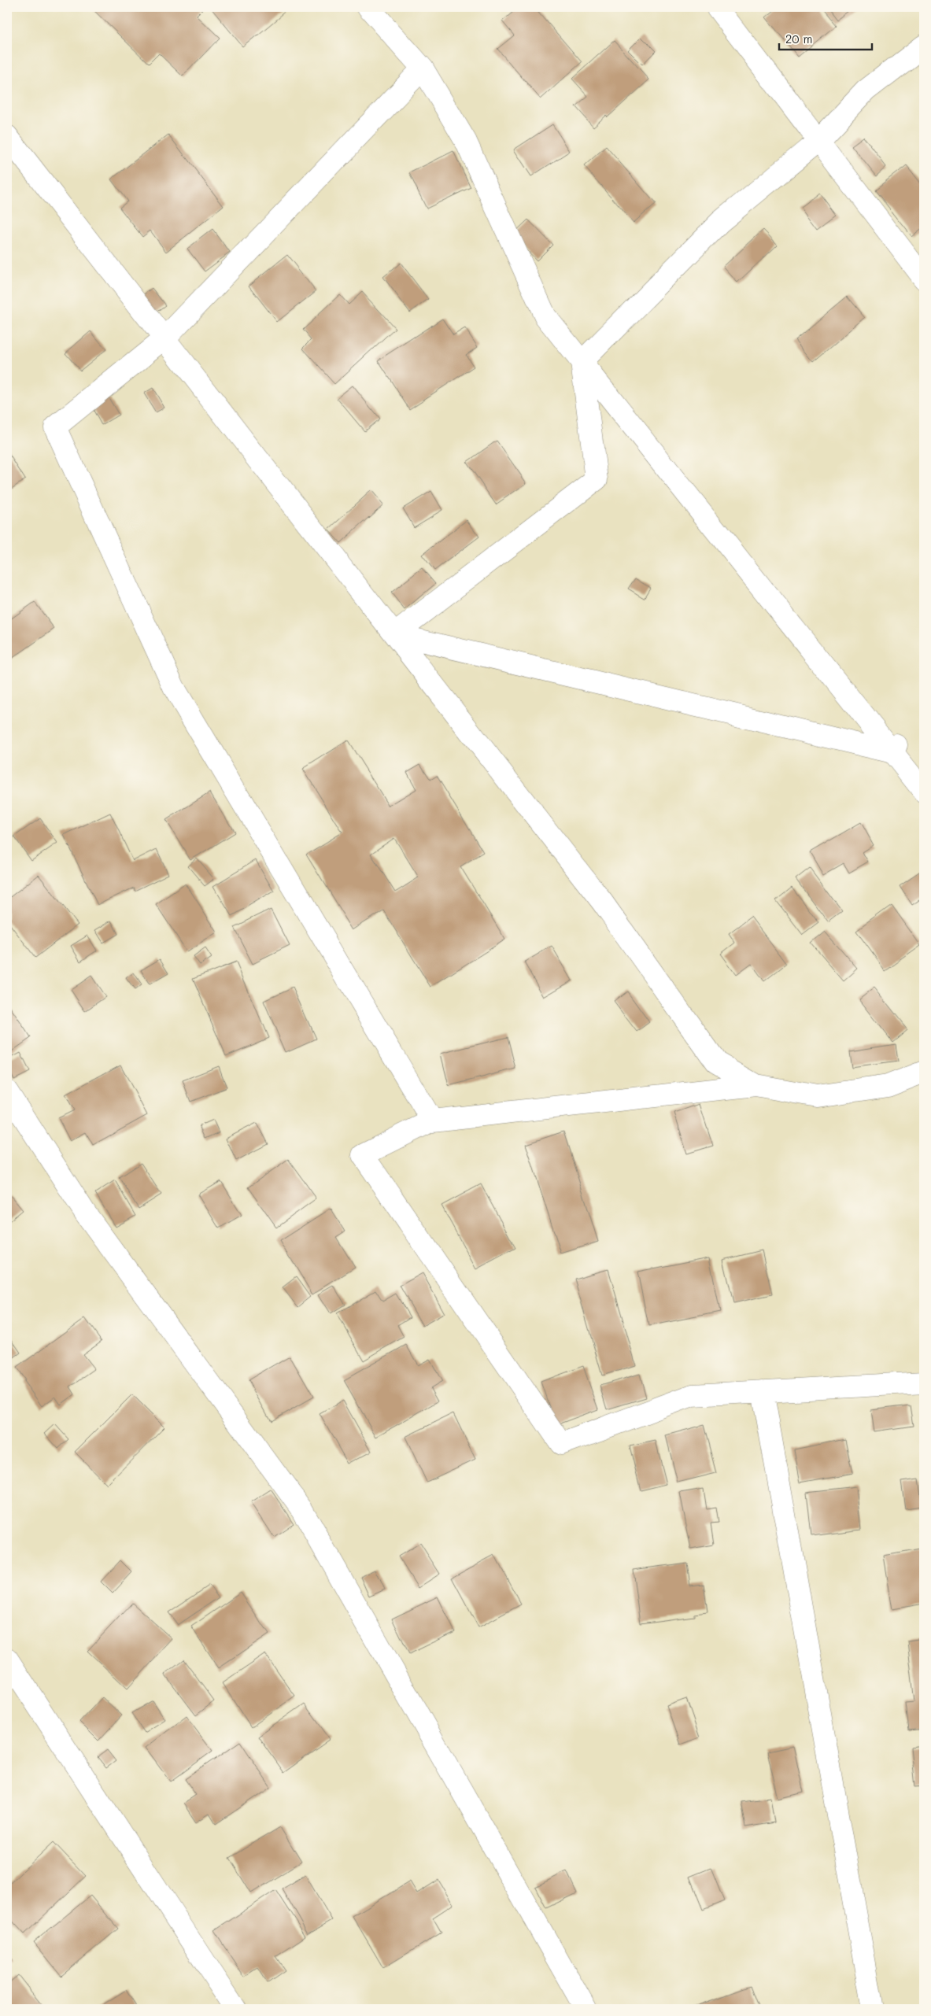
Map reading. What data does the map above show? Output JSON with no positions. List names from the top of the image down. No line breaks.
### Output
{"scale_bar":"20 m"}
